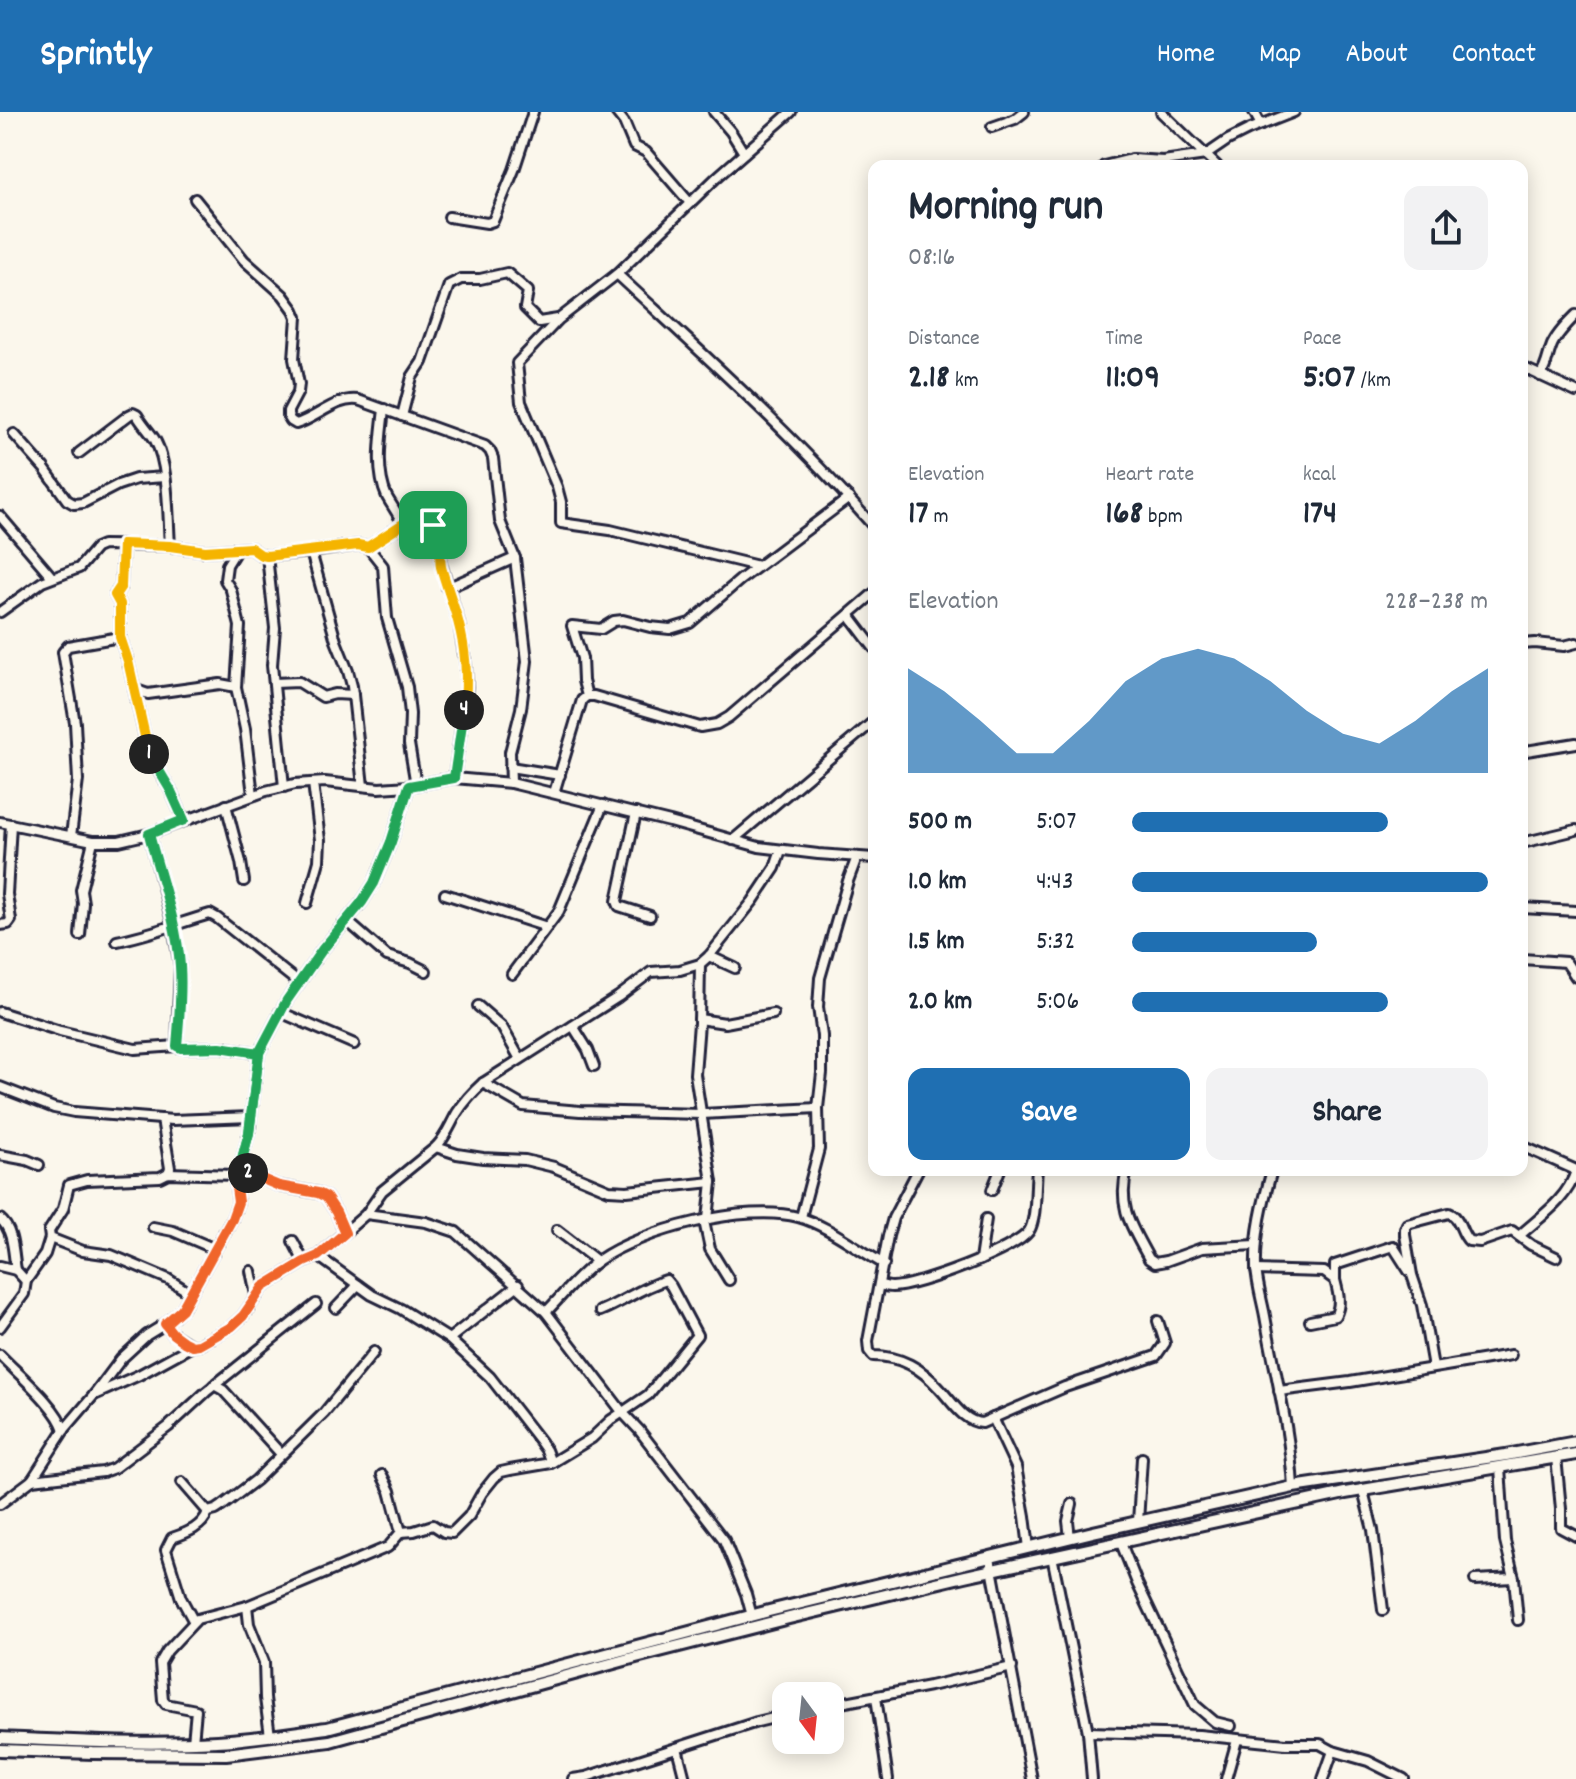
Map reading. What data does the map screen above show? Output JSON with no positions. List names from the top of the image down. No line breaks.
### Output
{"north":"bottom","page":{"header":"Sprintly","nav":["Home","Map","About","Contact"],"heading":["Morning run","08:16"],"stats":[["Distance","2.18 km"],["Time","11:09"],["Pace","5:07 /km"],["Elevation","17 m"],["Heart rate","168 bpm"],["kcal","174"]],"chart":["Elevation","228–238 m"],"pins":["4","1","2"],"list":[{"name":"500 m","note":"5:07"},{"name":"1.0 km","note":"4:43"},{"name":"1.5 km","note":"5:32"},{"name":"2.0 km","note":"5:06"}],"buttons":["Save","Share"]}}
